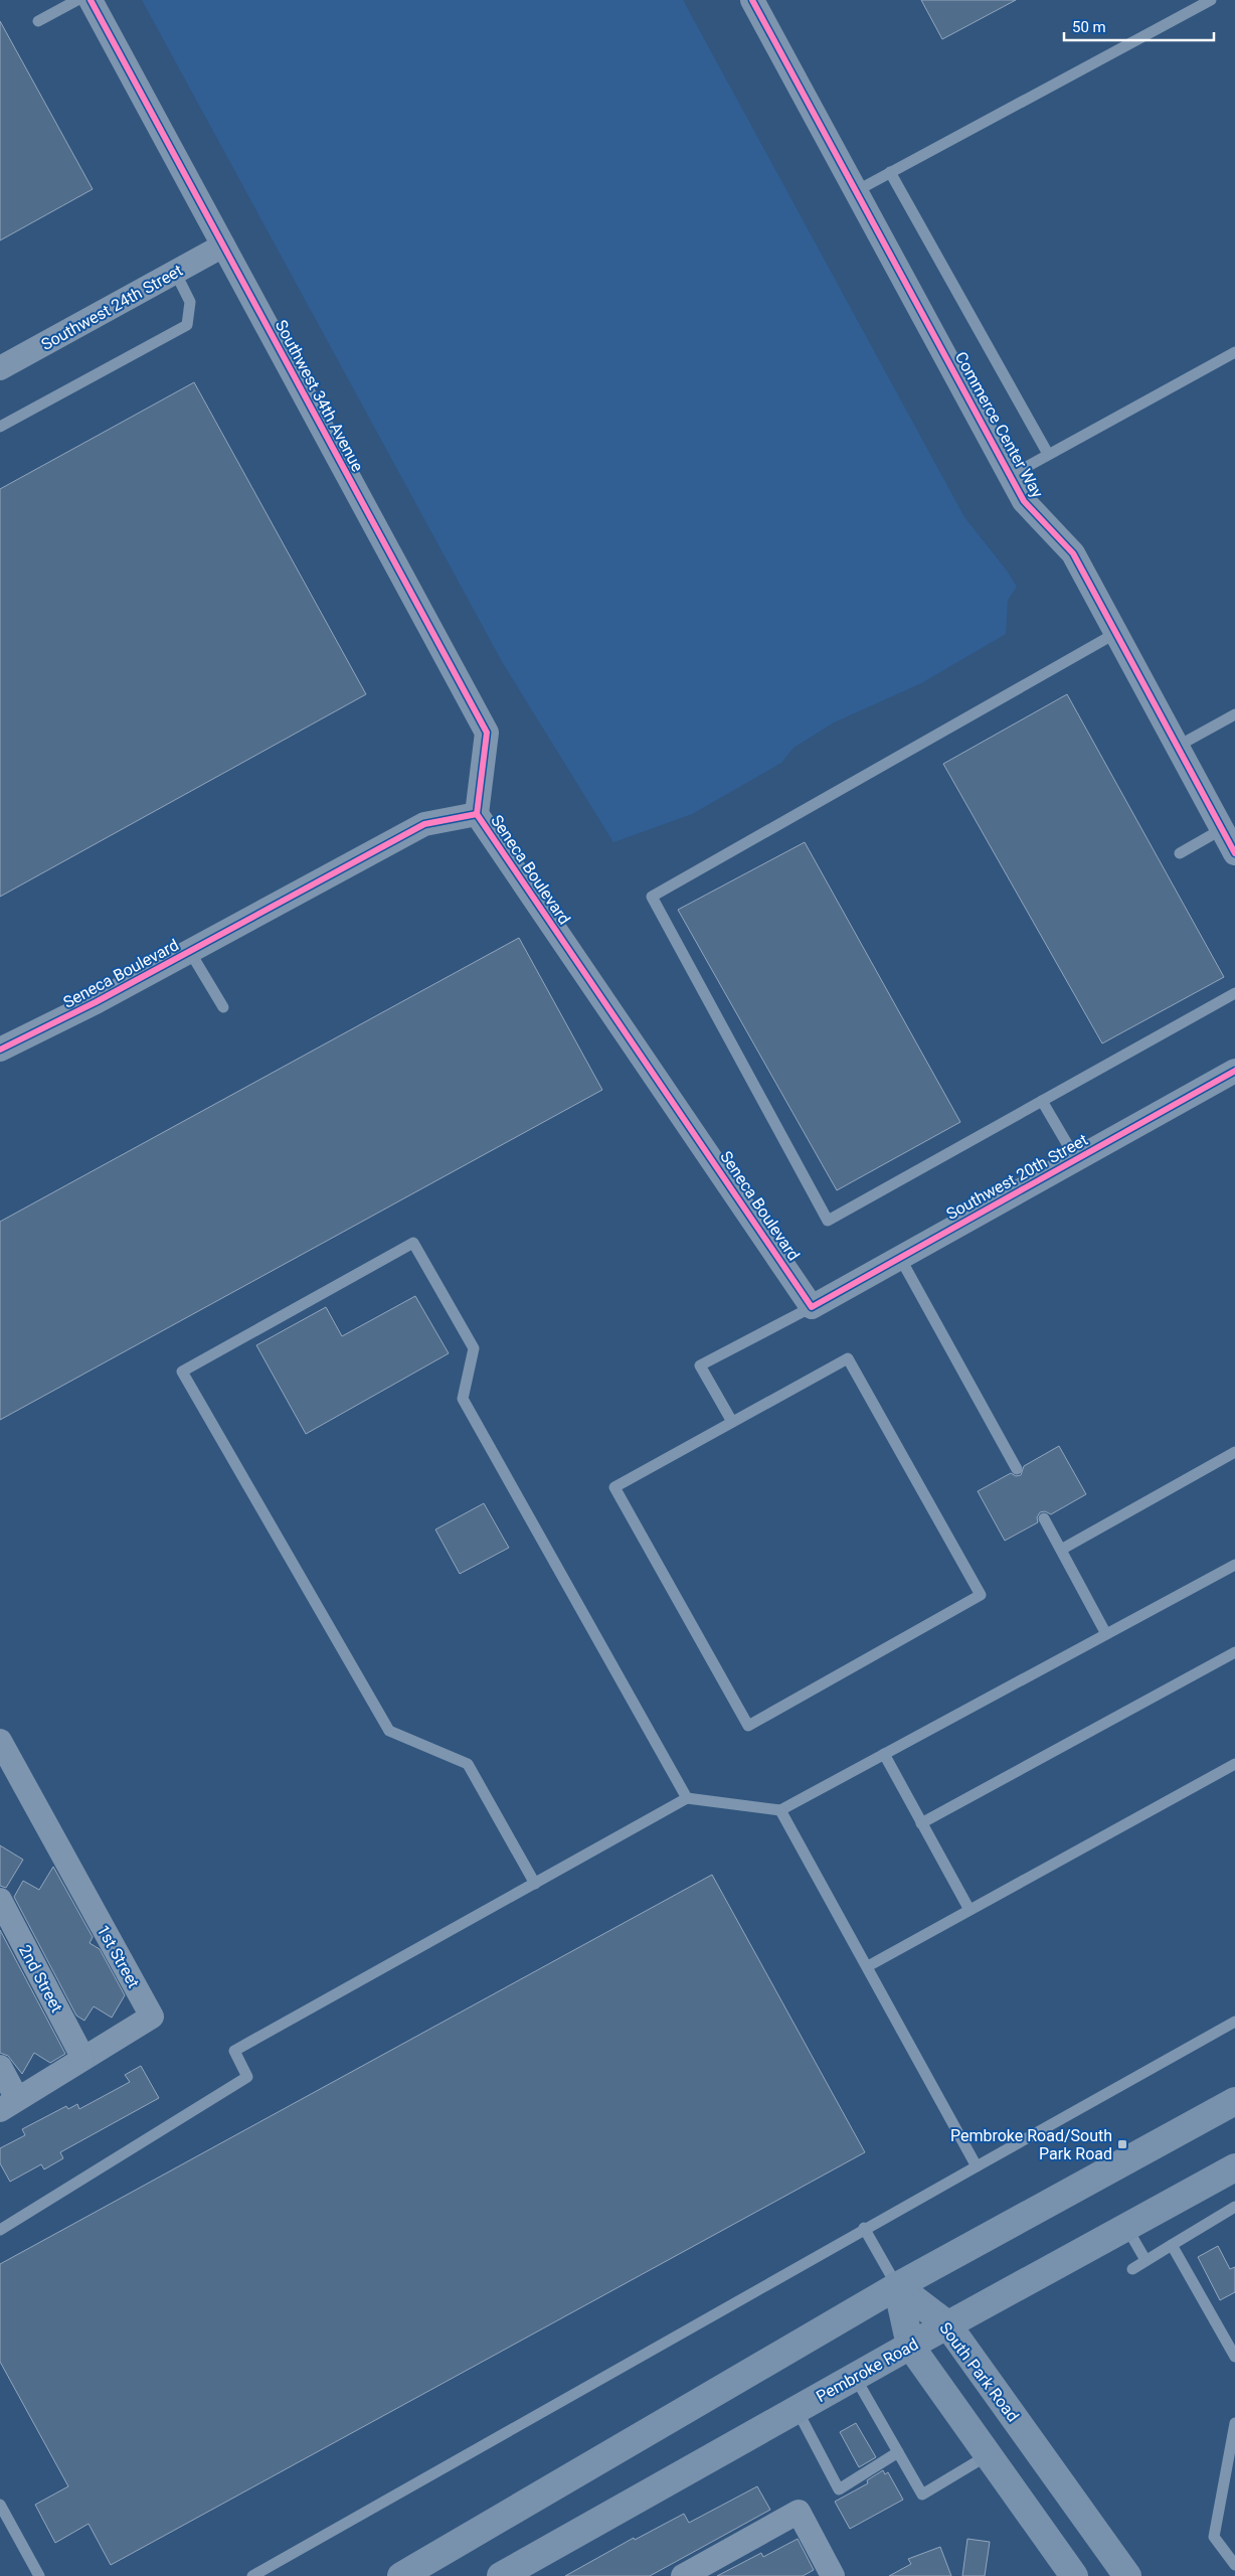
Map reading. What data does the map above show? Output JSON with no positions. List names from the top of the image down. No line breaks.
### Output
{"streets":{"main road":["Pembroke Road","South Park Road"],"street":["Southwest 24th Street","Southwest 34th Avenue","Commerce Center Way","Seneca Boulevard","Southwest 20th Street","1st Street","2nd Street"]},"crossings":[["Southwest 24th Street","Southwest 34th Avenue"],["Southwest 34th Avenue","Seneca Boulevard"],["Seneca Boulevard","Southwest 20th Street"],["1st Street","2nd Street"],["Pembroke Road","South Park Road"]],"places":{"transit":["Pembroke Road/South Park Road"]},"scale_bar":"50 m"}
